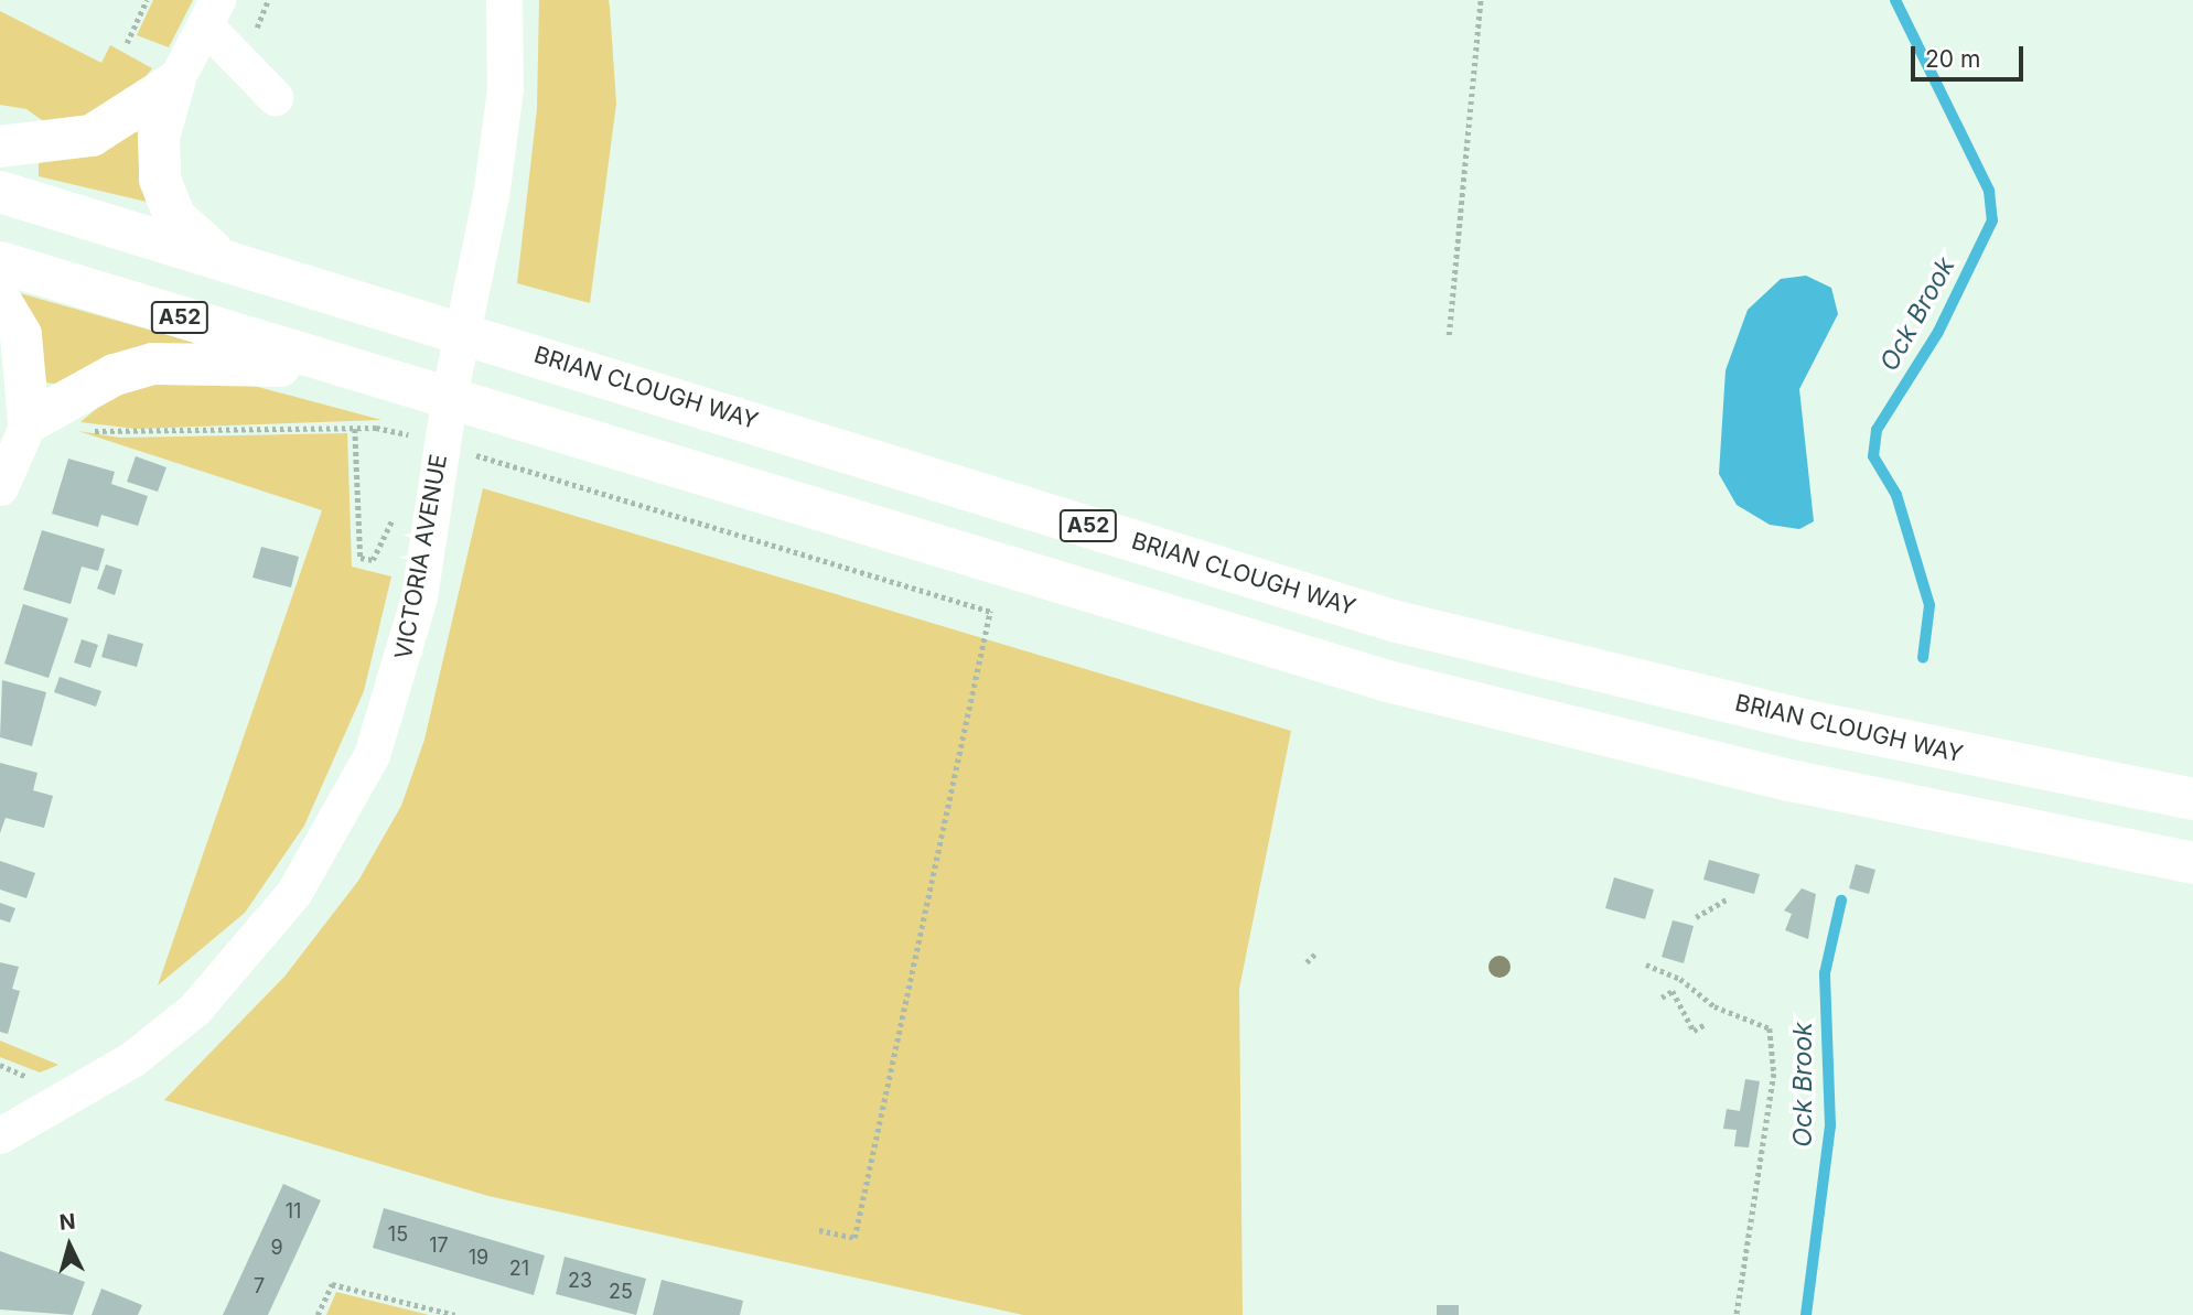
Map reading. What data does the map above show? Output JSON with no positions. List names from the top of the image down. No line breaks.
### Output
{"streets":{"highway":["A52","BRIAN CLOUGH WAY"],"street":["VICTORIA AVENUE"]},"water":["Ock Brook"],"house_numbers":["11","15","17","9","19","21","23","7","25"],"scale_bar":"20 m","north":"top"}
